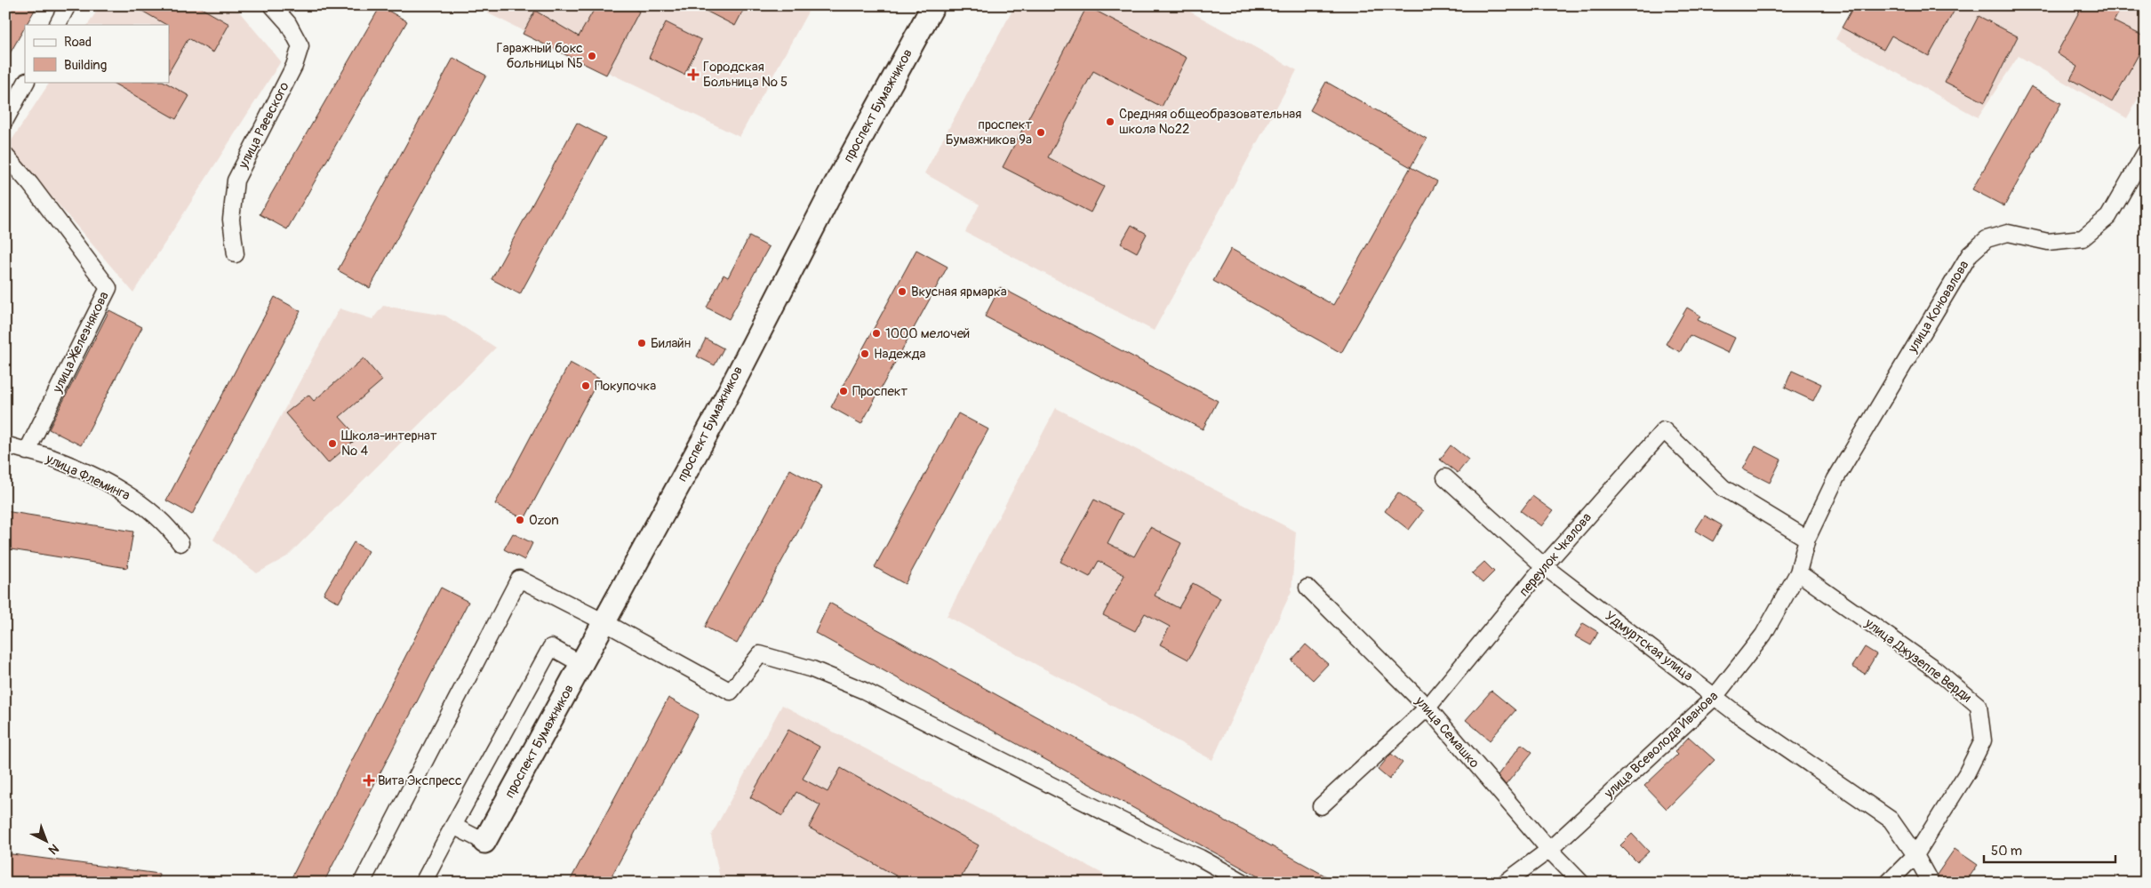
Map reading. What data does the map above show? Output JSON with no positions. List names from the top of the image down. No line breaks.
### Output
{"streets":{"street":["проспект Бумажников","улица Раевского","улица Коновалова","улица Железнякова","улица Флеминга","переулок Чкалова","Удмуртская улица","улица Джузеппе Верди","улица Семашко","улица Всеволода Иванова"]},"crossings":[["улица Коновалова","улица Всеволода Иванова"],["улица Железнякова","улица Флеминга"],["переулок Чкалова","Удмуртская улица"],["переулок Чкалова","улица Семашко"],["переулок Чкалова","улица Всеволода Иванова"],["Удмуртская улица","улица Джузеппе Верди"],["Удмуртская улица","улица Всеволода Иванова"],["улица Джузеппе Верди","улица Всеволода Иванова"],["улица Семашко","улица Всеволода Иванова"]],"places":{"other":["Гаражный бокс больницы N5","Средняя общеобразовательная школа №22","проспект Бумажников 9а","Вкусная ярмарка","1000 мелочей","Билайн","Надежда","Покупочка","Проспект","Школа-интернат № 4","Ozon"],"health":["Городская Больница № 5","Вита Экспресс"]},"legend":["Road","Building"],"scale_bar":"50 m","north":"bottom right"}
